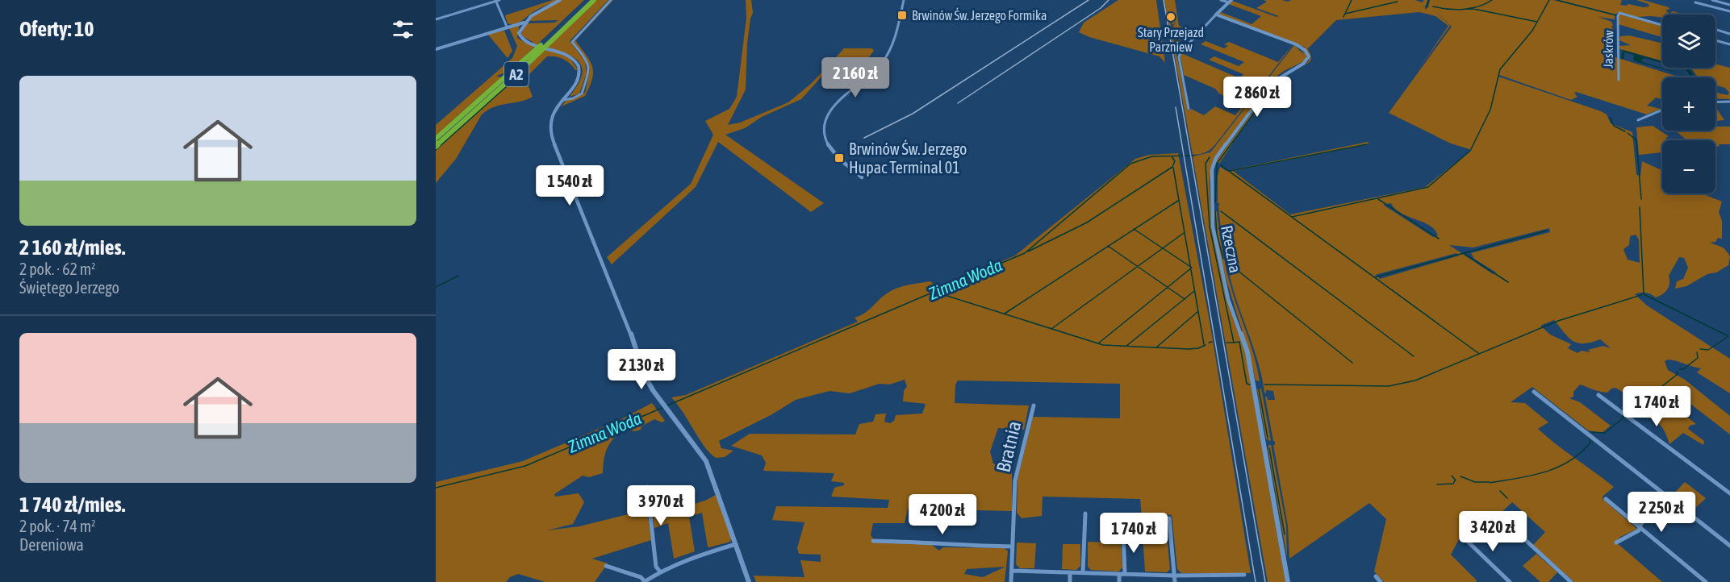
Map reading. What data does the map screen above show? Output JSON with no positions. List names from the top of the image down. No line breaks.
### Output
{"streets":{"highway":["A2"],"street":["Jaskrów","Rzeczna","Bratnia"]},"water":["Zimna Woda"],"places":{"transit":["Brwinów Św. Jerzego Formika","Brwinów Św. Jerzego Hupac Terminal 01"],"other":["Stary Przejazd Parzniew"]},"page":{"heading":"Oferty: 10","map_buttons":["+","−"],"price":["2 160 zł","2 860 zł","1 540 zł","2 130 zł","1 740 zł","3 970 zł","2 250 zł","4 200 zł","3 420 zł","1 740 zł"],"list":[{"name":"2 160 zł/mies.","note":"2 pok. · 62 m² · Świętego Jerzego"},{"name":"1 740 zł/mies.","note":"2 pok. · 74 m² · Dereniowa"}]}}
